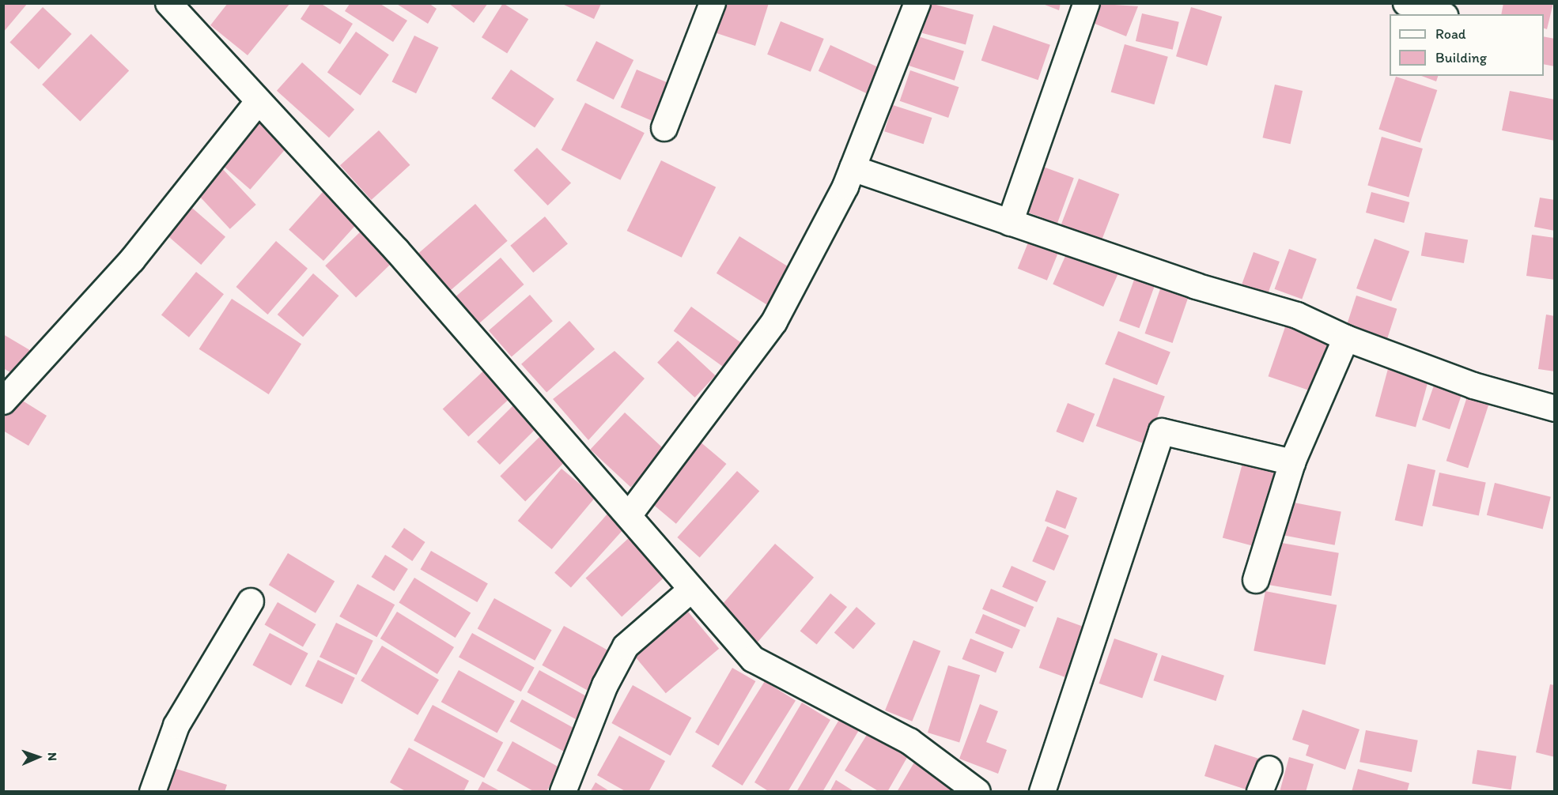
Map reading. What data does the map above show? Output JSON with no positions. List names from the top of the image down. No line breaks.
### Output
{"legend":["Road","Building"],"north":"right"}
